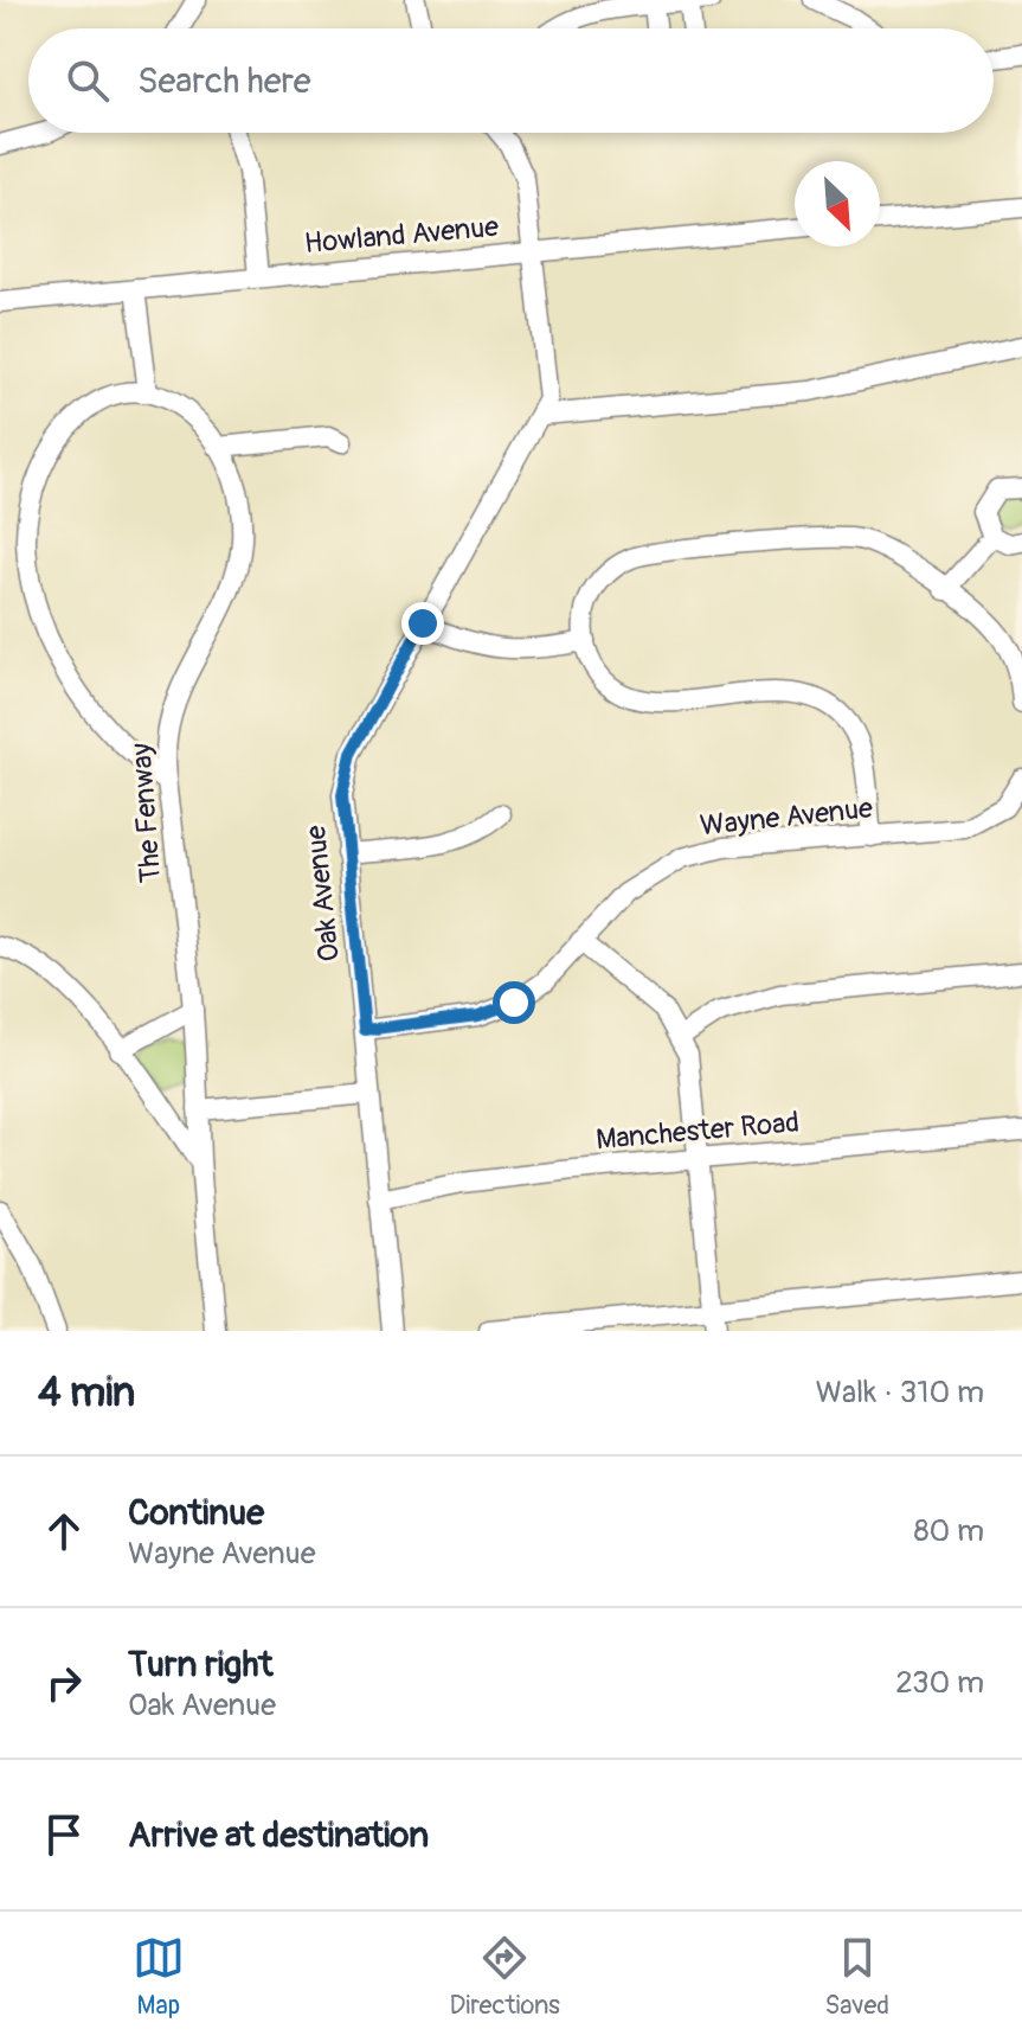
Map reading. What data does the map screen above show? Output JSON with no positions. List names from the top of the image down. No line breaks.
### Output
{"streets":{"street":["Howland Avenue","The Fenway","Wayne Avenue","Oak Avenue","Manchester Road"]},"crossings":[["Howland Avenue","Oak Avenue"],["Wayne Avenue","Oak Avenue"],["Oak Avenue","Manchester Road"]],"north":"bottom right","page":{"search":"Search here","heading":["4 min","Walk · 310 m"],"list":[["Continue","Wayne Avenue","80 m"],["Turn right","Oak Avenue","230 m"],"Arrive at destination"],"nav":["Map","Directions","Saved"]}}
